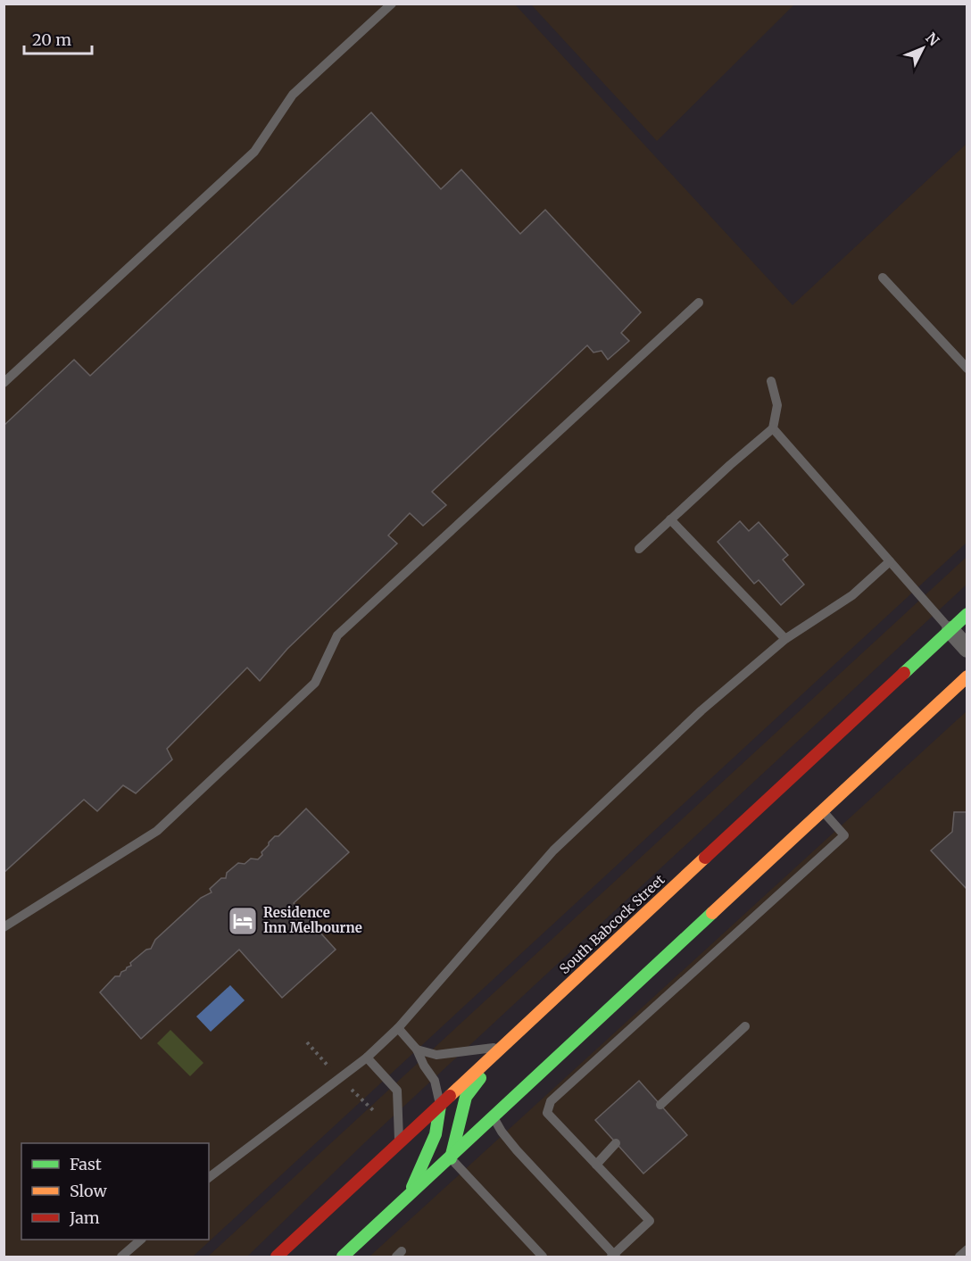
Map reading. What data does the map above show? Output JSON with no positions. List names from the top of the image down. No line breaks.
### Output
{"streets":{"main road":["South Babcock Street"]},"places":{"hotel":["Residence Inn Melbourne"]},"legend":["Fast","Slow","Jam"],"scale_bar":"20 m","north":"top right"}
